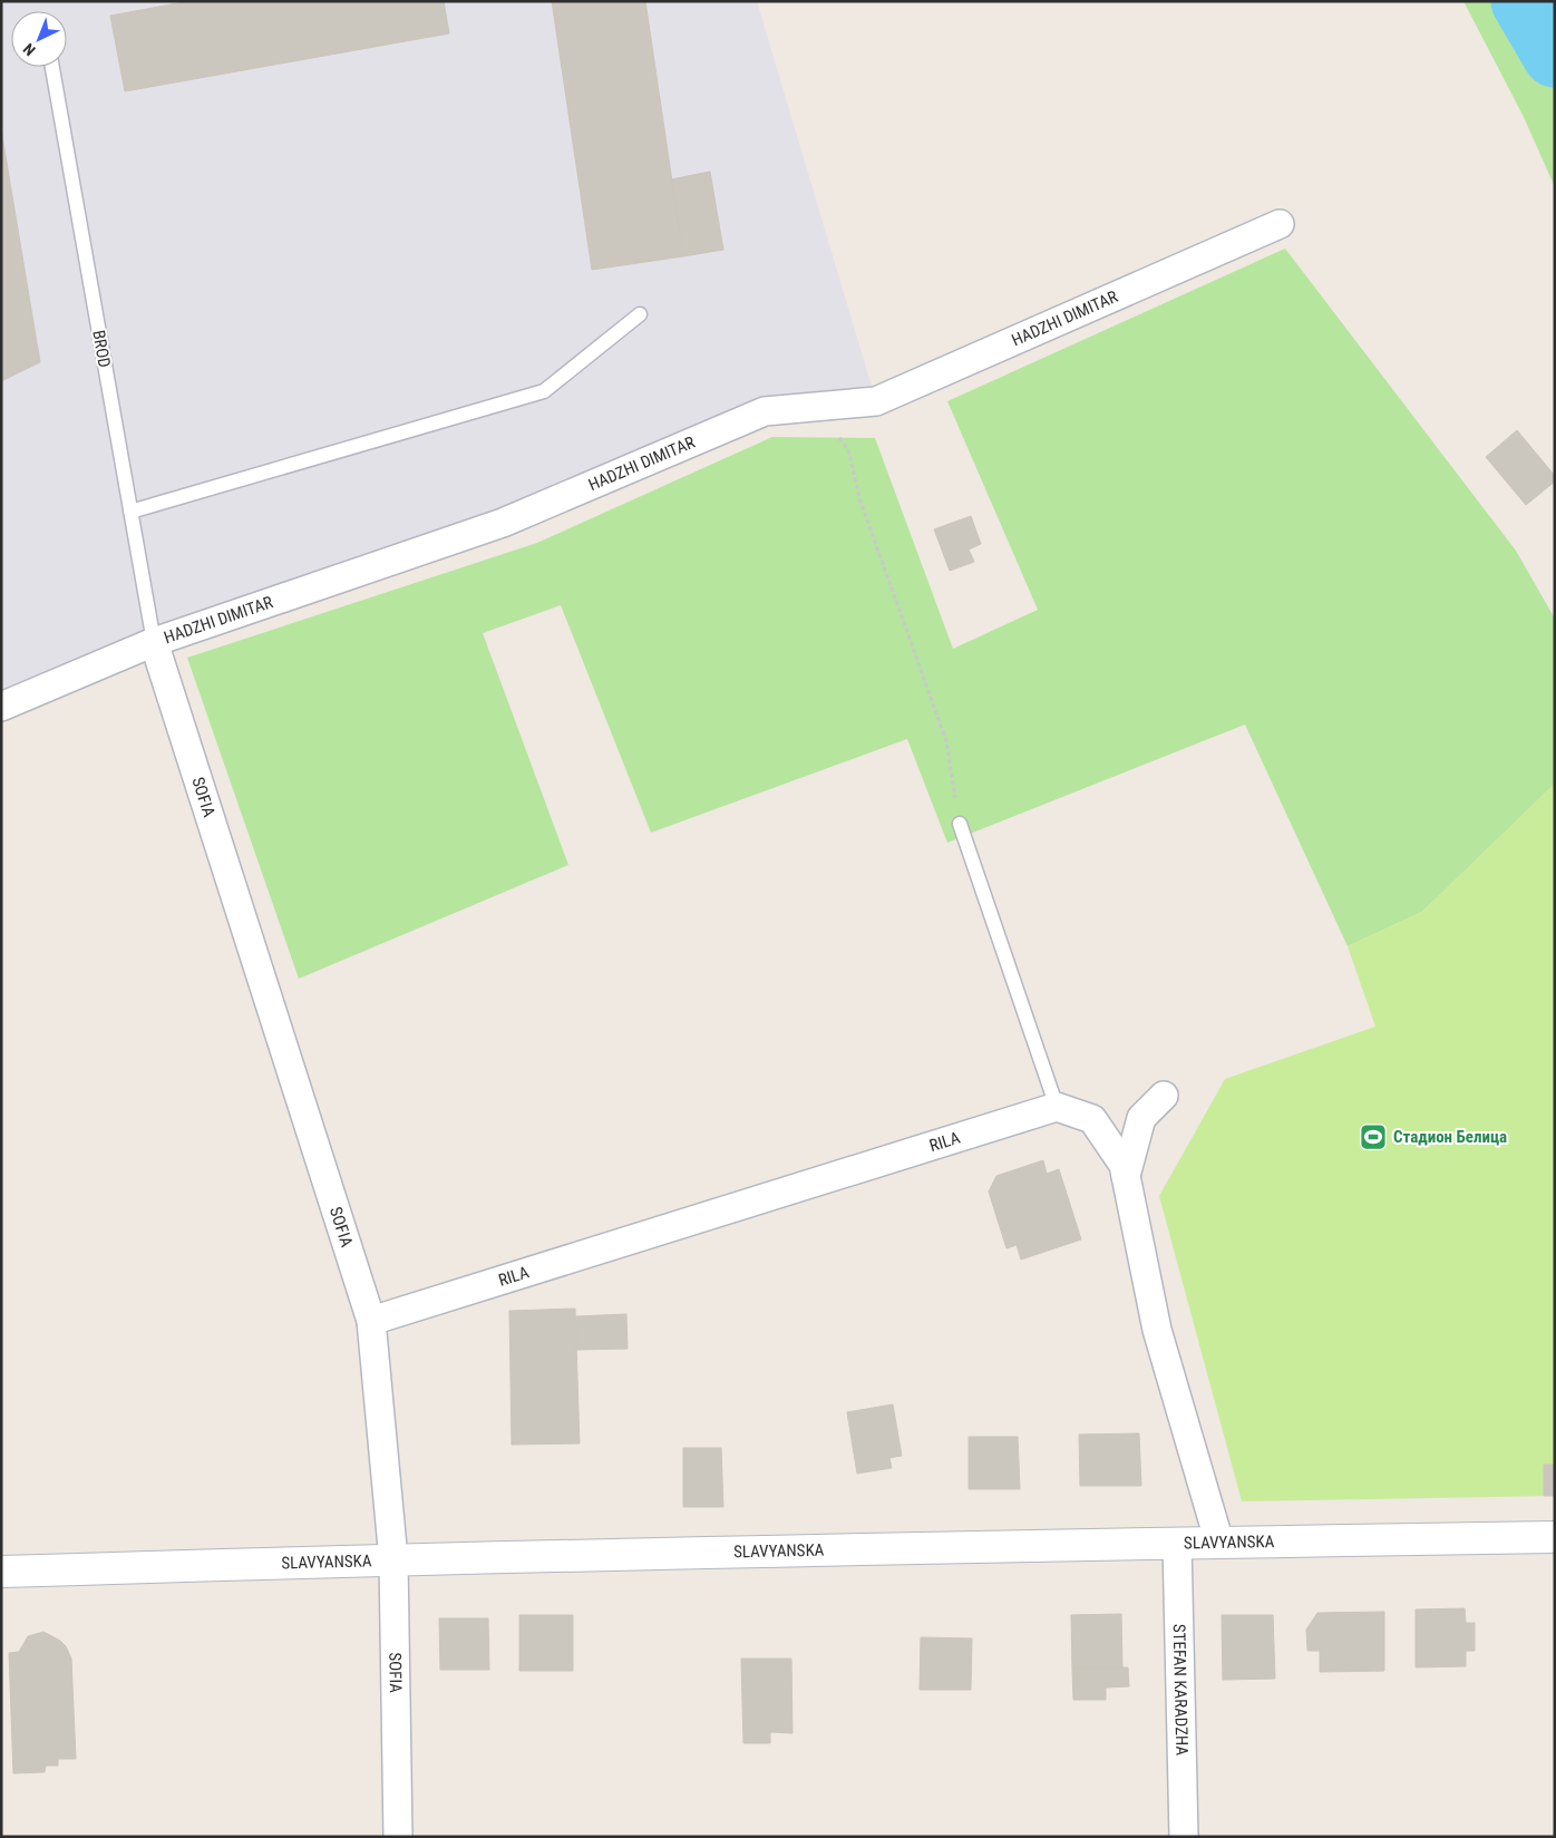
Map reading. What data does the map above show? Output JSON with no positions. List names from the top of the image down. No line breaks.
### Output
{"streets":{"street":["HADZHI DIMITAR","SOFIA","RILA","SLAVYANSKA","STEFAN KARADZHA"],"lane":["BROD"]},"crossings":[["HADZHI DIMITAR","BROD"],["HADZHI DIMITAR","SOFIA"],["BROD","SOFIA"],["SOFIA","RILA"],["SOFIA","SLAVYANSKA"],["SLAVYANSKA","STEFAN KARADZHA"]],"places":{"sports":["Стадион Белица"]},"north":"bottom left"}
